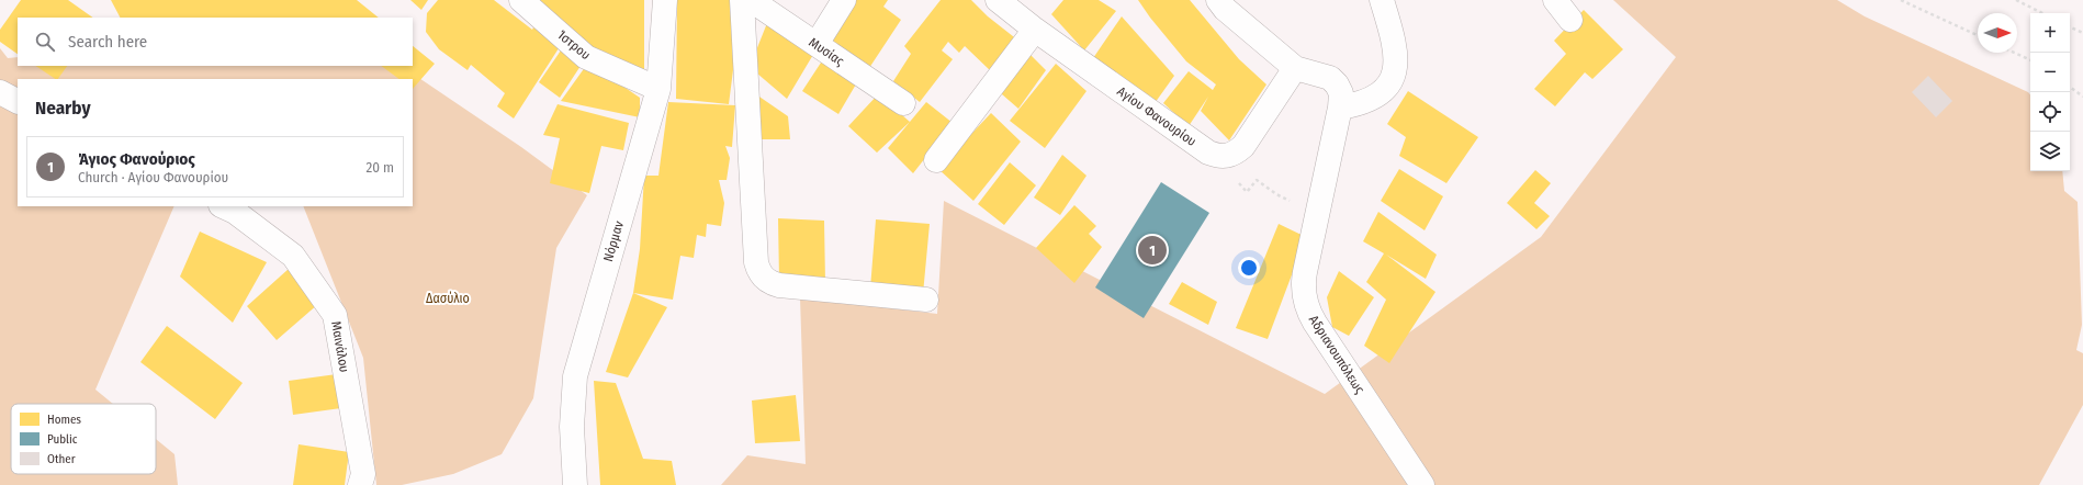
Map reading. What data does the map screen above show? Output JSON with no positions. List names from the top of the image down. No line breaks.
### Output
{"streets":{"street":["Ίστρου","Μυσίας","Αγίου Φανουρίου","Νόρμαν","Μαινάλου","Αδριανουπόλεως"]},"crossings":[["Ίστρου","Νόρμαν"]],"parks":["Δασύλιο"],"legend":["Homes","Public","Other"],"north":"right","page":{"map_buttons":["+","−"],"search":"Search here","heading":"Nearby","list":[{"mark":"1","name":"Άγιος Φανούριος","note":"Church · Αγίου Φανουρίου","value":"20 m"}],"pins":"1"}}
